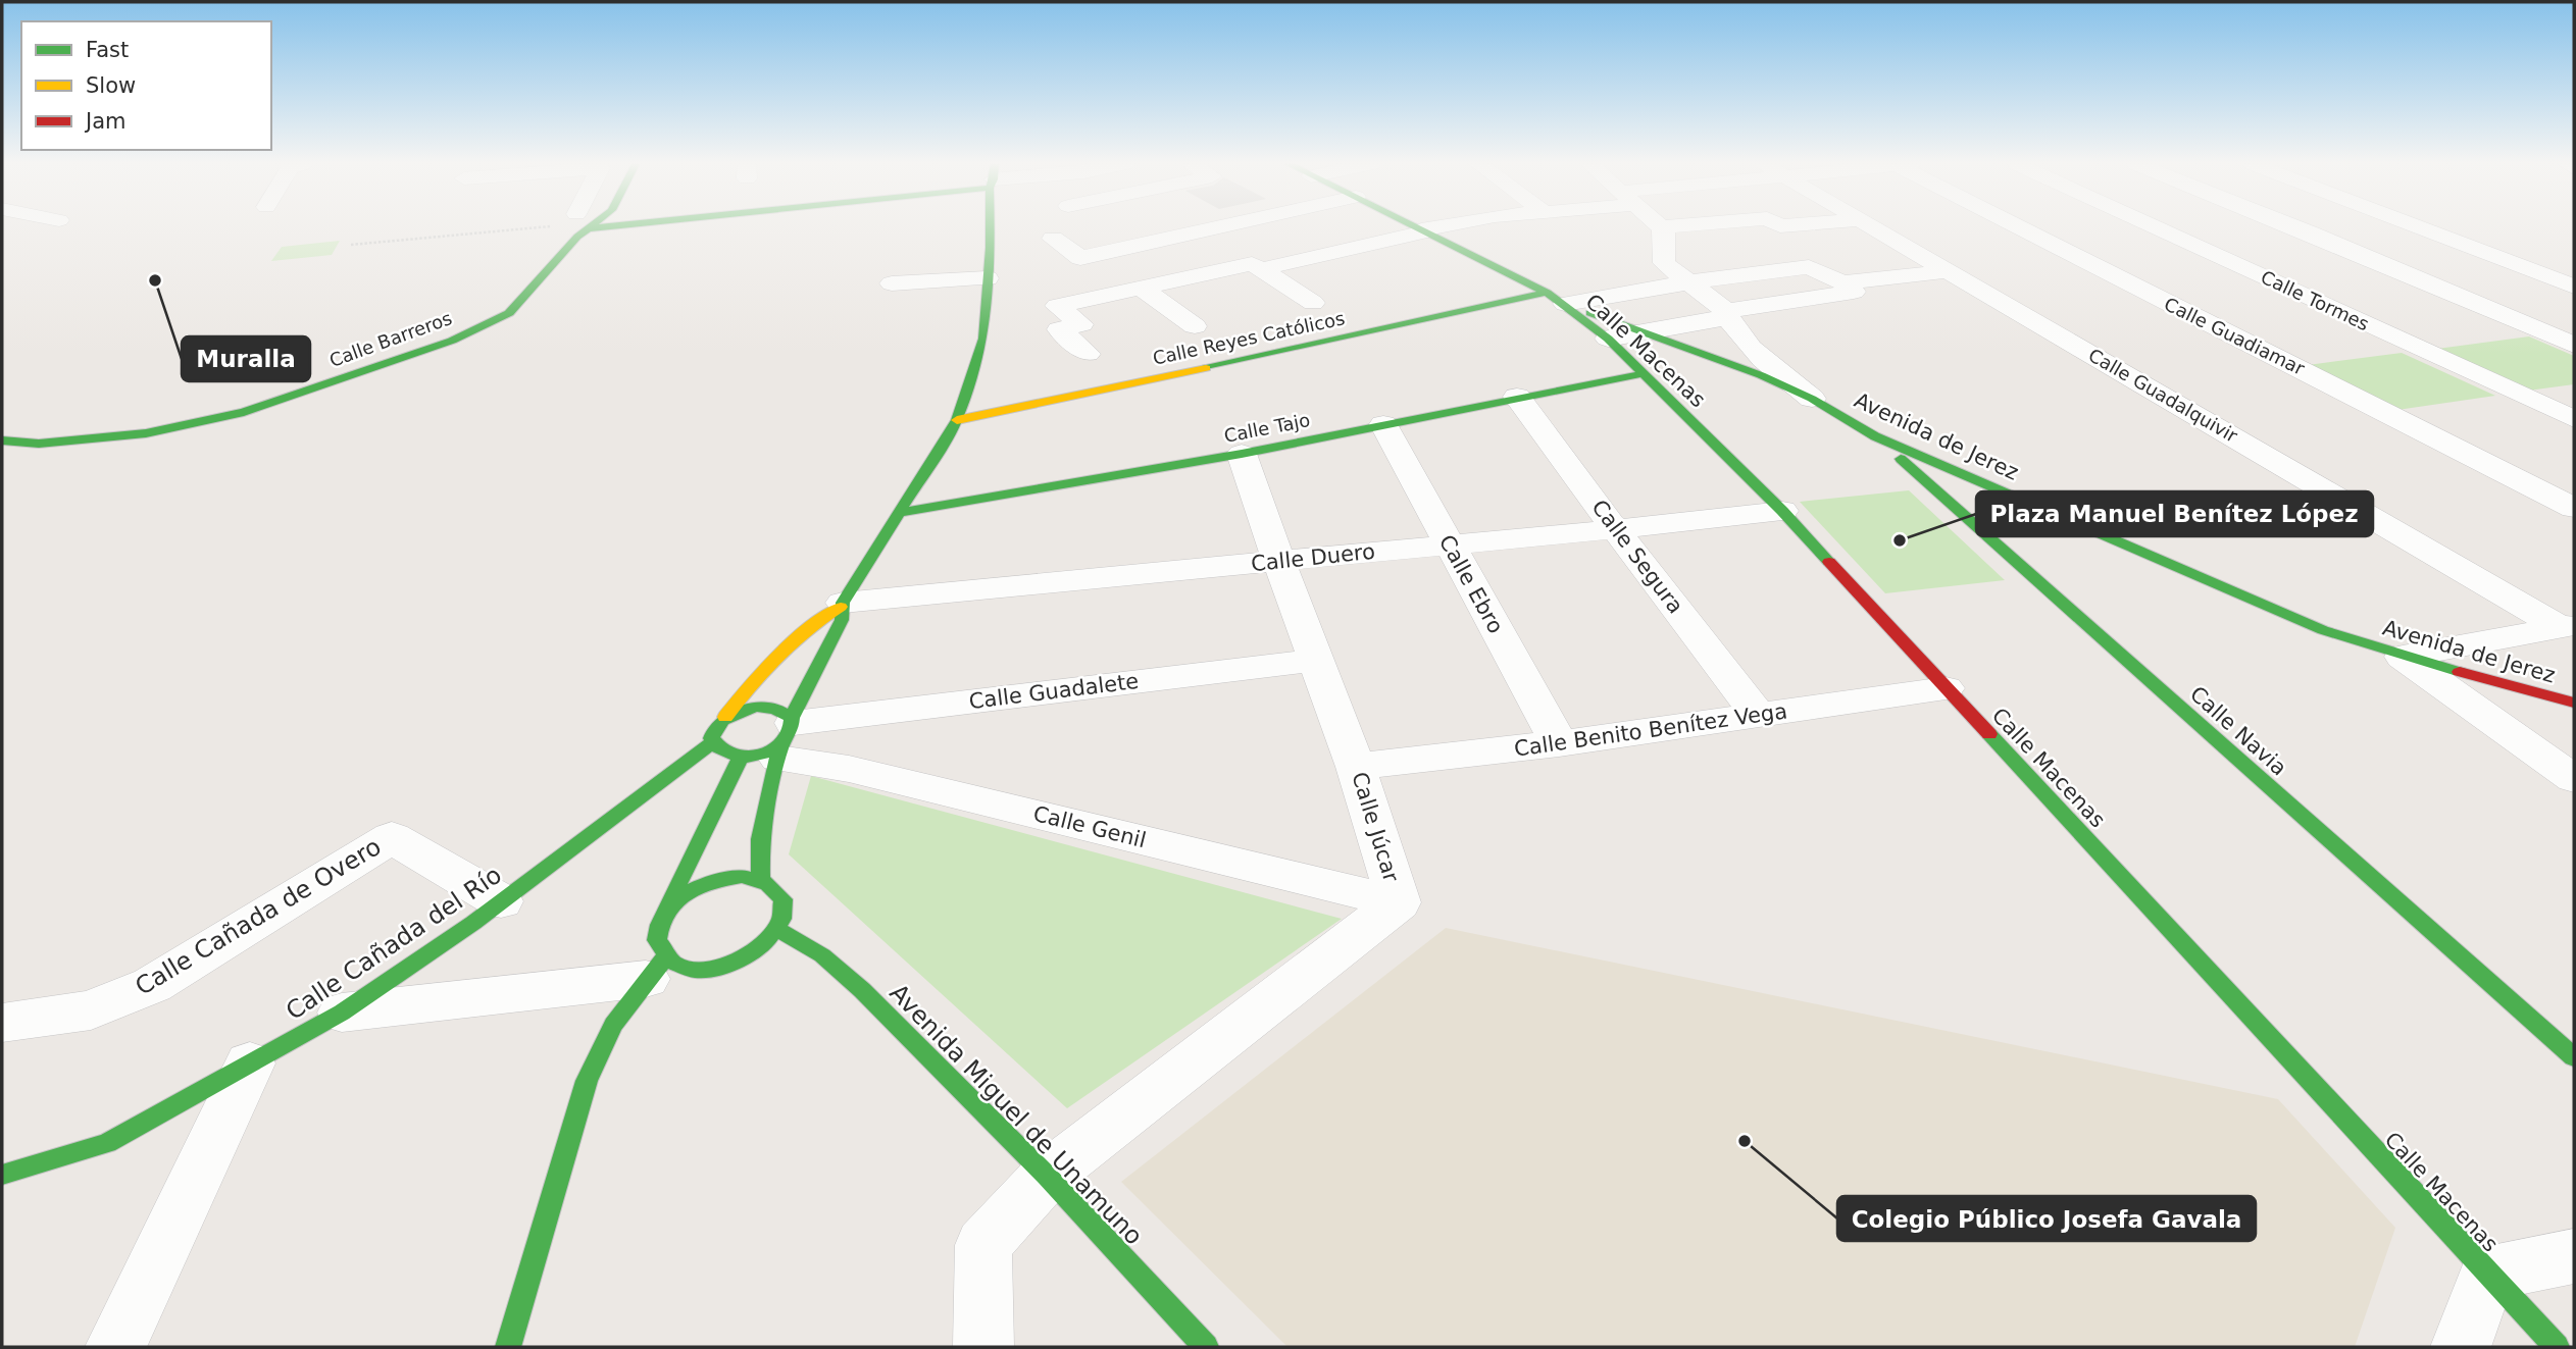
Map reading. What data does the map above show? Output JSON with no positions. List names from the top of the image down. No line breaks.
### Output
{"streets":{"street":["Calle Tormes","Calle Guadiamar","Calle Reyes Católicos","Calle Barreros","Calle Macenas","Calle Guadalquivir","Calle Tajo","Avenida de Jerez","Calle Segura","Calle Duero","Calle Ebro","Calle Guadalete","Calle Benito Benítez Vega","Calle Navia","Calle Genil","Calle Júcar","Calle Cañada de Overo","Calle Cañada del Río","Avenida Miguel de Unamuno"]},"crossings":[["Calle Reyes Católicos","Calle Macenas"],["Calle Reyes Católicos","Avenida de Jerez"],["Calle Macenas","Calle Tajo"],["Calle Macenas","Avenida de Jerez"],["Calle Macenas","Calle Duero"],["Calle Macenas","Calle Benito Benítez Vega"],["Calle Tajo","Calle Segura"],["Calle Tajo","Calle Ebro"],["Calle Tajo","Calle Júcar"],["Avenida de Jerez","Calle Navia"],["Calle Segura","Calle Duero"],["Calle Segura","Calle Benito Benítez Vega"],["Calle Duero","Calle Ebro"],["Calle Duero","Calle Júcar"],["Calle Ebro","Calle Benito Benítez Vega"],["Calle Guadalete","Calle Genil"],["Calle Guadalete","Calle Júcar"],["Calle Benito Benítez Vega","Calle Júcar"],["Calle Genil","Calle Júcar"],["Calle Júcar","Avenida Miguel de Unamuno"],["Calle Cañada de Overo","Calle Cañada del Río"]],"places":["Muralla","Plaza Manuel Benítez López","Colegio Público Josefa Gavala"],"legend":["Fast","Slow","Jam"]}
